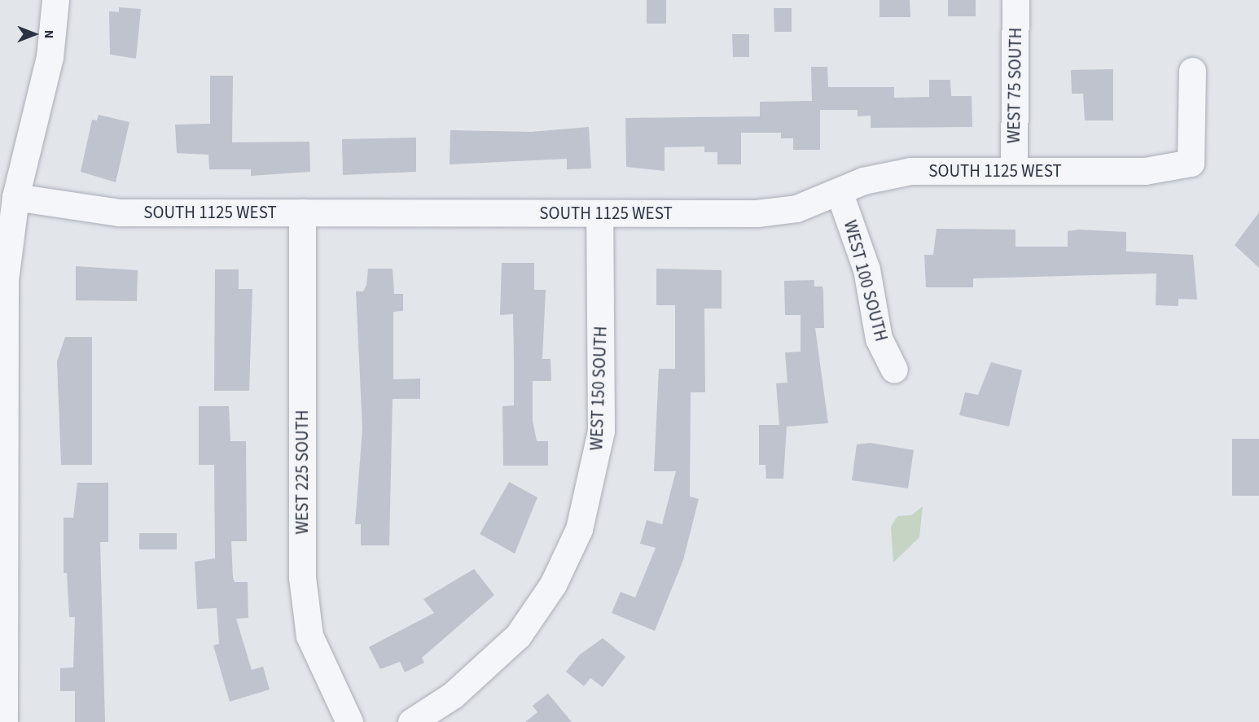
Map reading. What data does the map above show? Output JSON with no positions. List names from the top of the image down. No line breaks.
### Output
{"streets":{"street":["WEST 75 SOUTH","SOUTH 1125 WEST","WEST 100 SOUTH","WEST 150 SOUTH","WEST 225 SOUTH"]},"crossings":[["WEST 75 SOUTH","SOUTH 1125 WEST"],["SOUTH 1125 WEST","WEST 100 SOUTH"],["SOUTH 1125 WEST","WEST 150 SOUTH"],["SOUTH 1125 WEST","WEST 225 SOUTH"]],"north":"right"}
